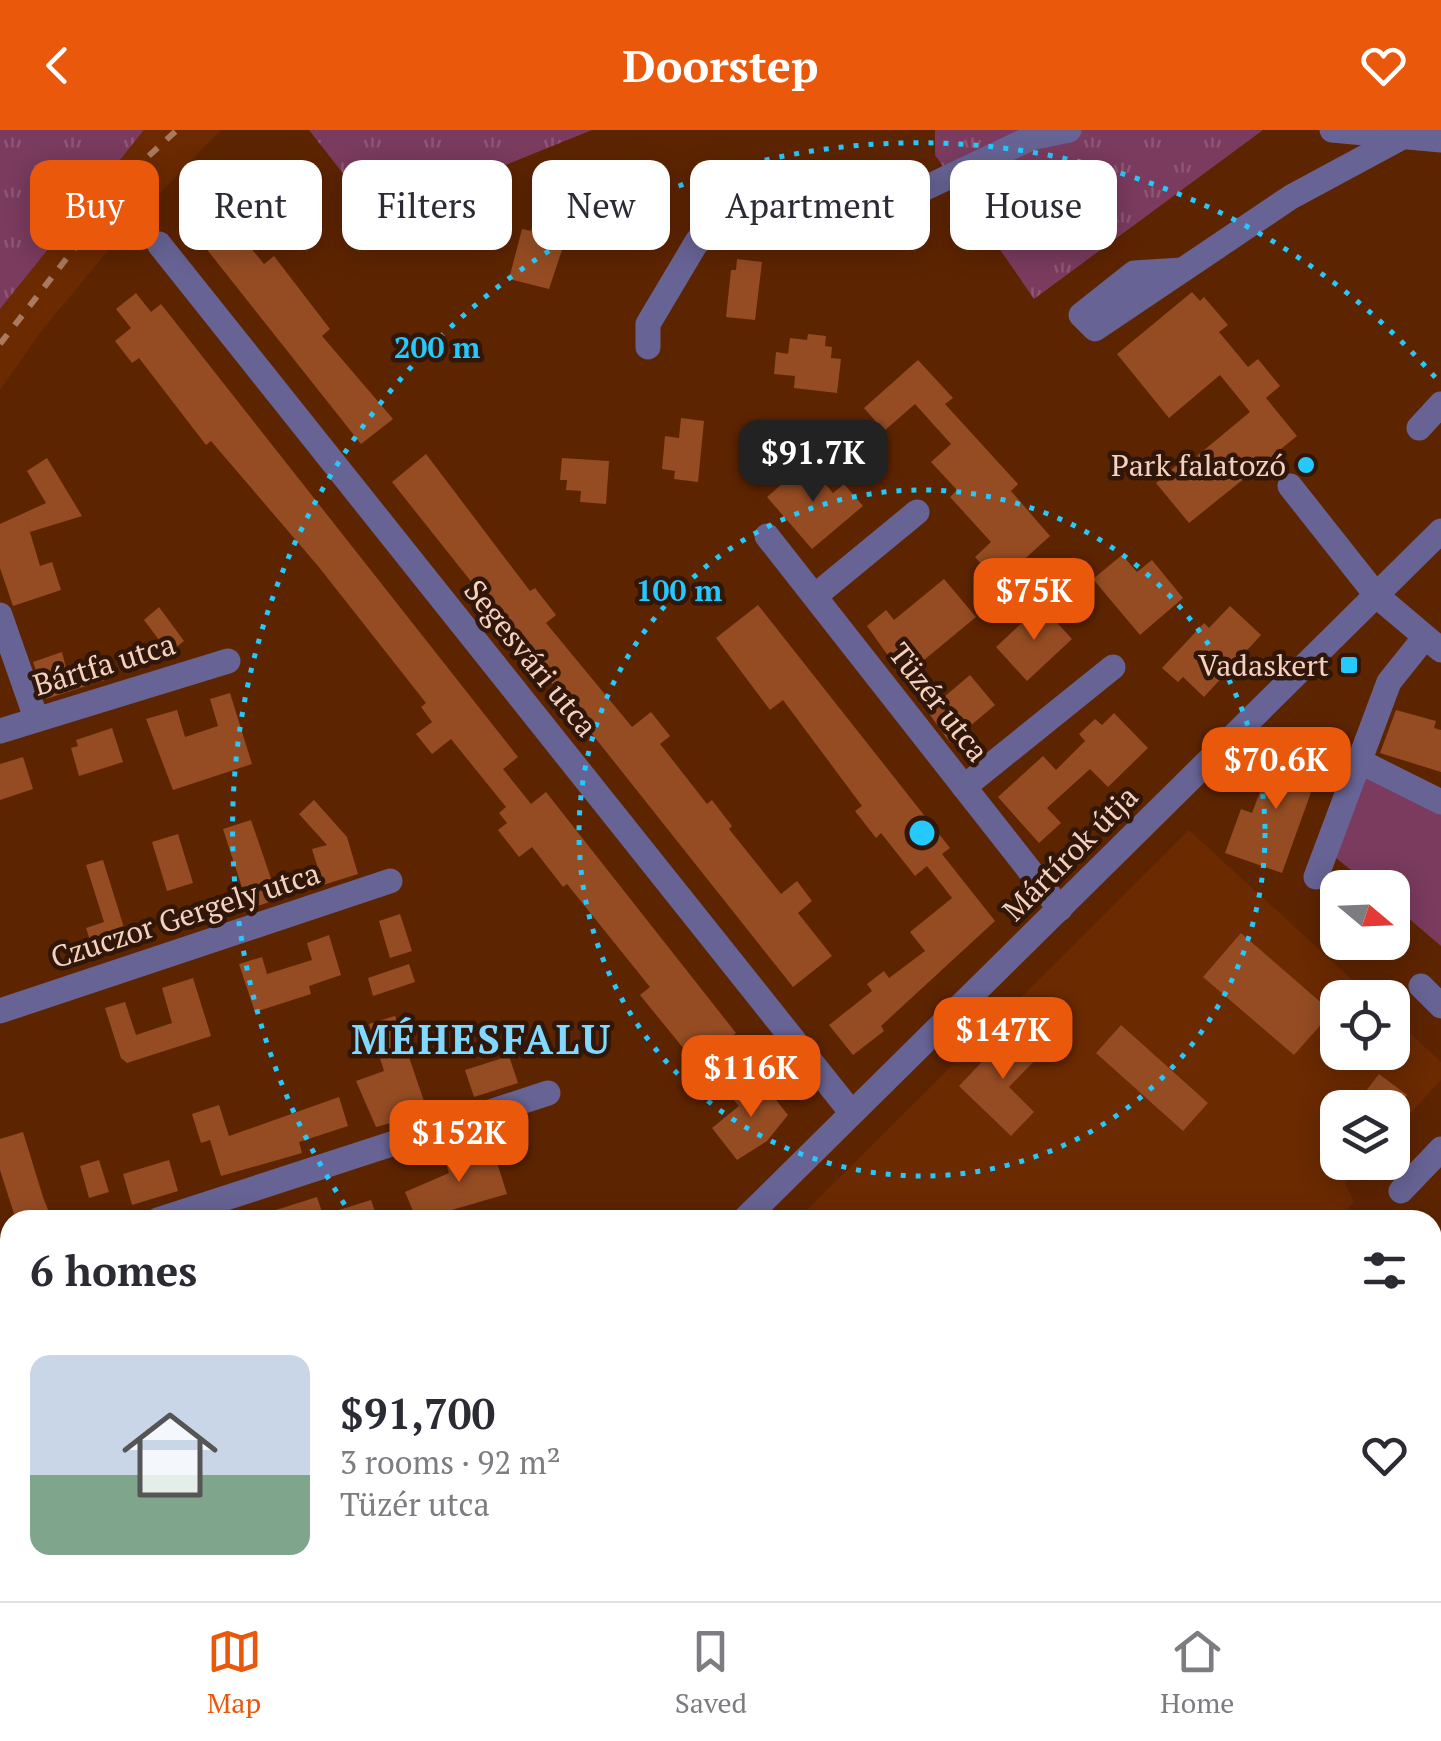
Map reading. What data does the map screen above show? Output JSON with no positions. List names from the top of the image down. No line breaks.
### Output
{"streets":{"street":["Segesvári utca","Bártfa utca","Tüzér utca","Mártírok útja","Czuczor Gergely utca"]},"crossings":[["Segesvári utca","Mártírok útja"],["Tüzér utca","Mártírok útja"]],"districts":["MÉHESFALU"],"places":{"other":["Park falatozó"],"transit":["Vadaskert"]},"north":"right","page":{"header":"Doorstep","chip":["Buy","Rent","Filters","New","Apartment","House"],"price":["$91.7K","$75K","$70.6K","$147K","$116K","$152K"],"heading":"6 homes","list":[{"name":"$91,700","note":"3 rooms · 92 m² · Tüzér utca"}],"tabs":["Map","Saved","Home"]},"rings":["200 m","100 m"]}
